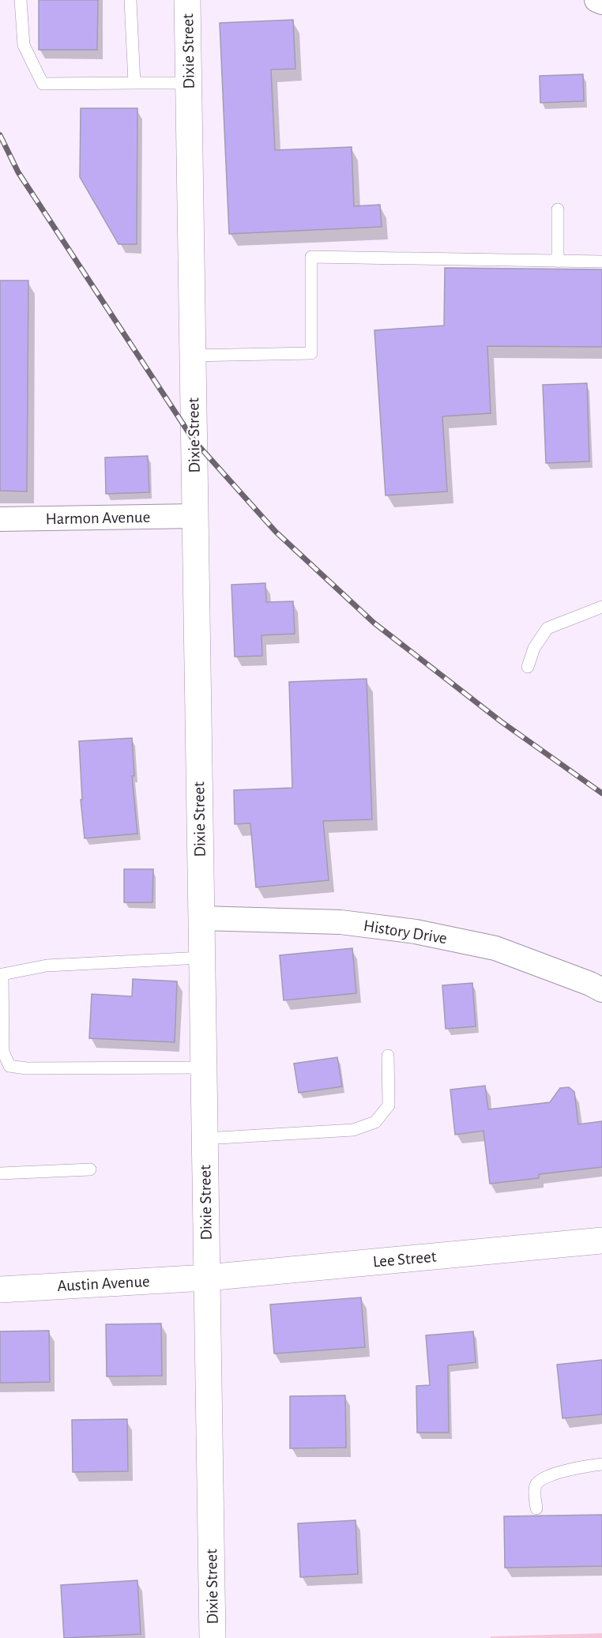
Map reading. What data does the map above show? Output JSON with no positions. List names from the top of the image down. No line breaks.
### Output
{"streets":{"street":["Dixie Street","Harmon Avenue","History Drive","Lee Street","Austin Avenue"]},"crossings":[["Dixie Street","Harmon Avenue"],["Dixie Street","History Drive"],["Dixie Street","Lee Street"],["Dixie Street","Austin Avenue"],["Lee Street","Austin Avenue"]]}
